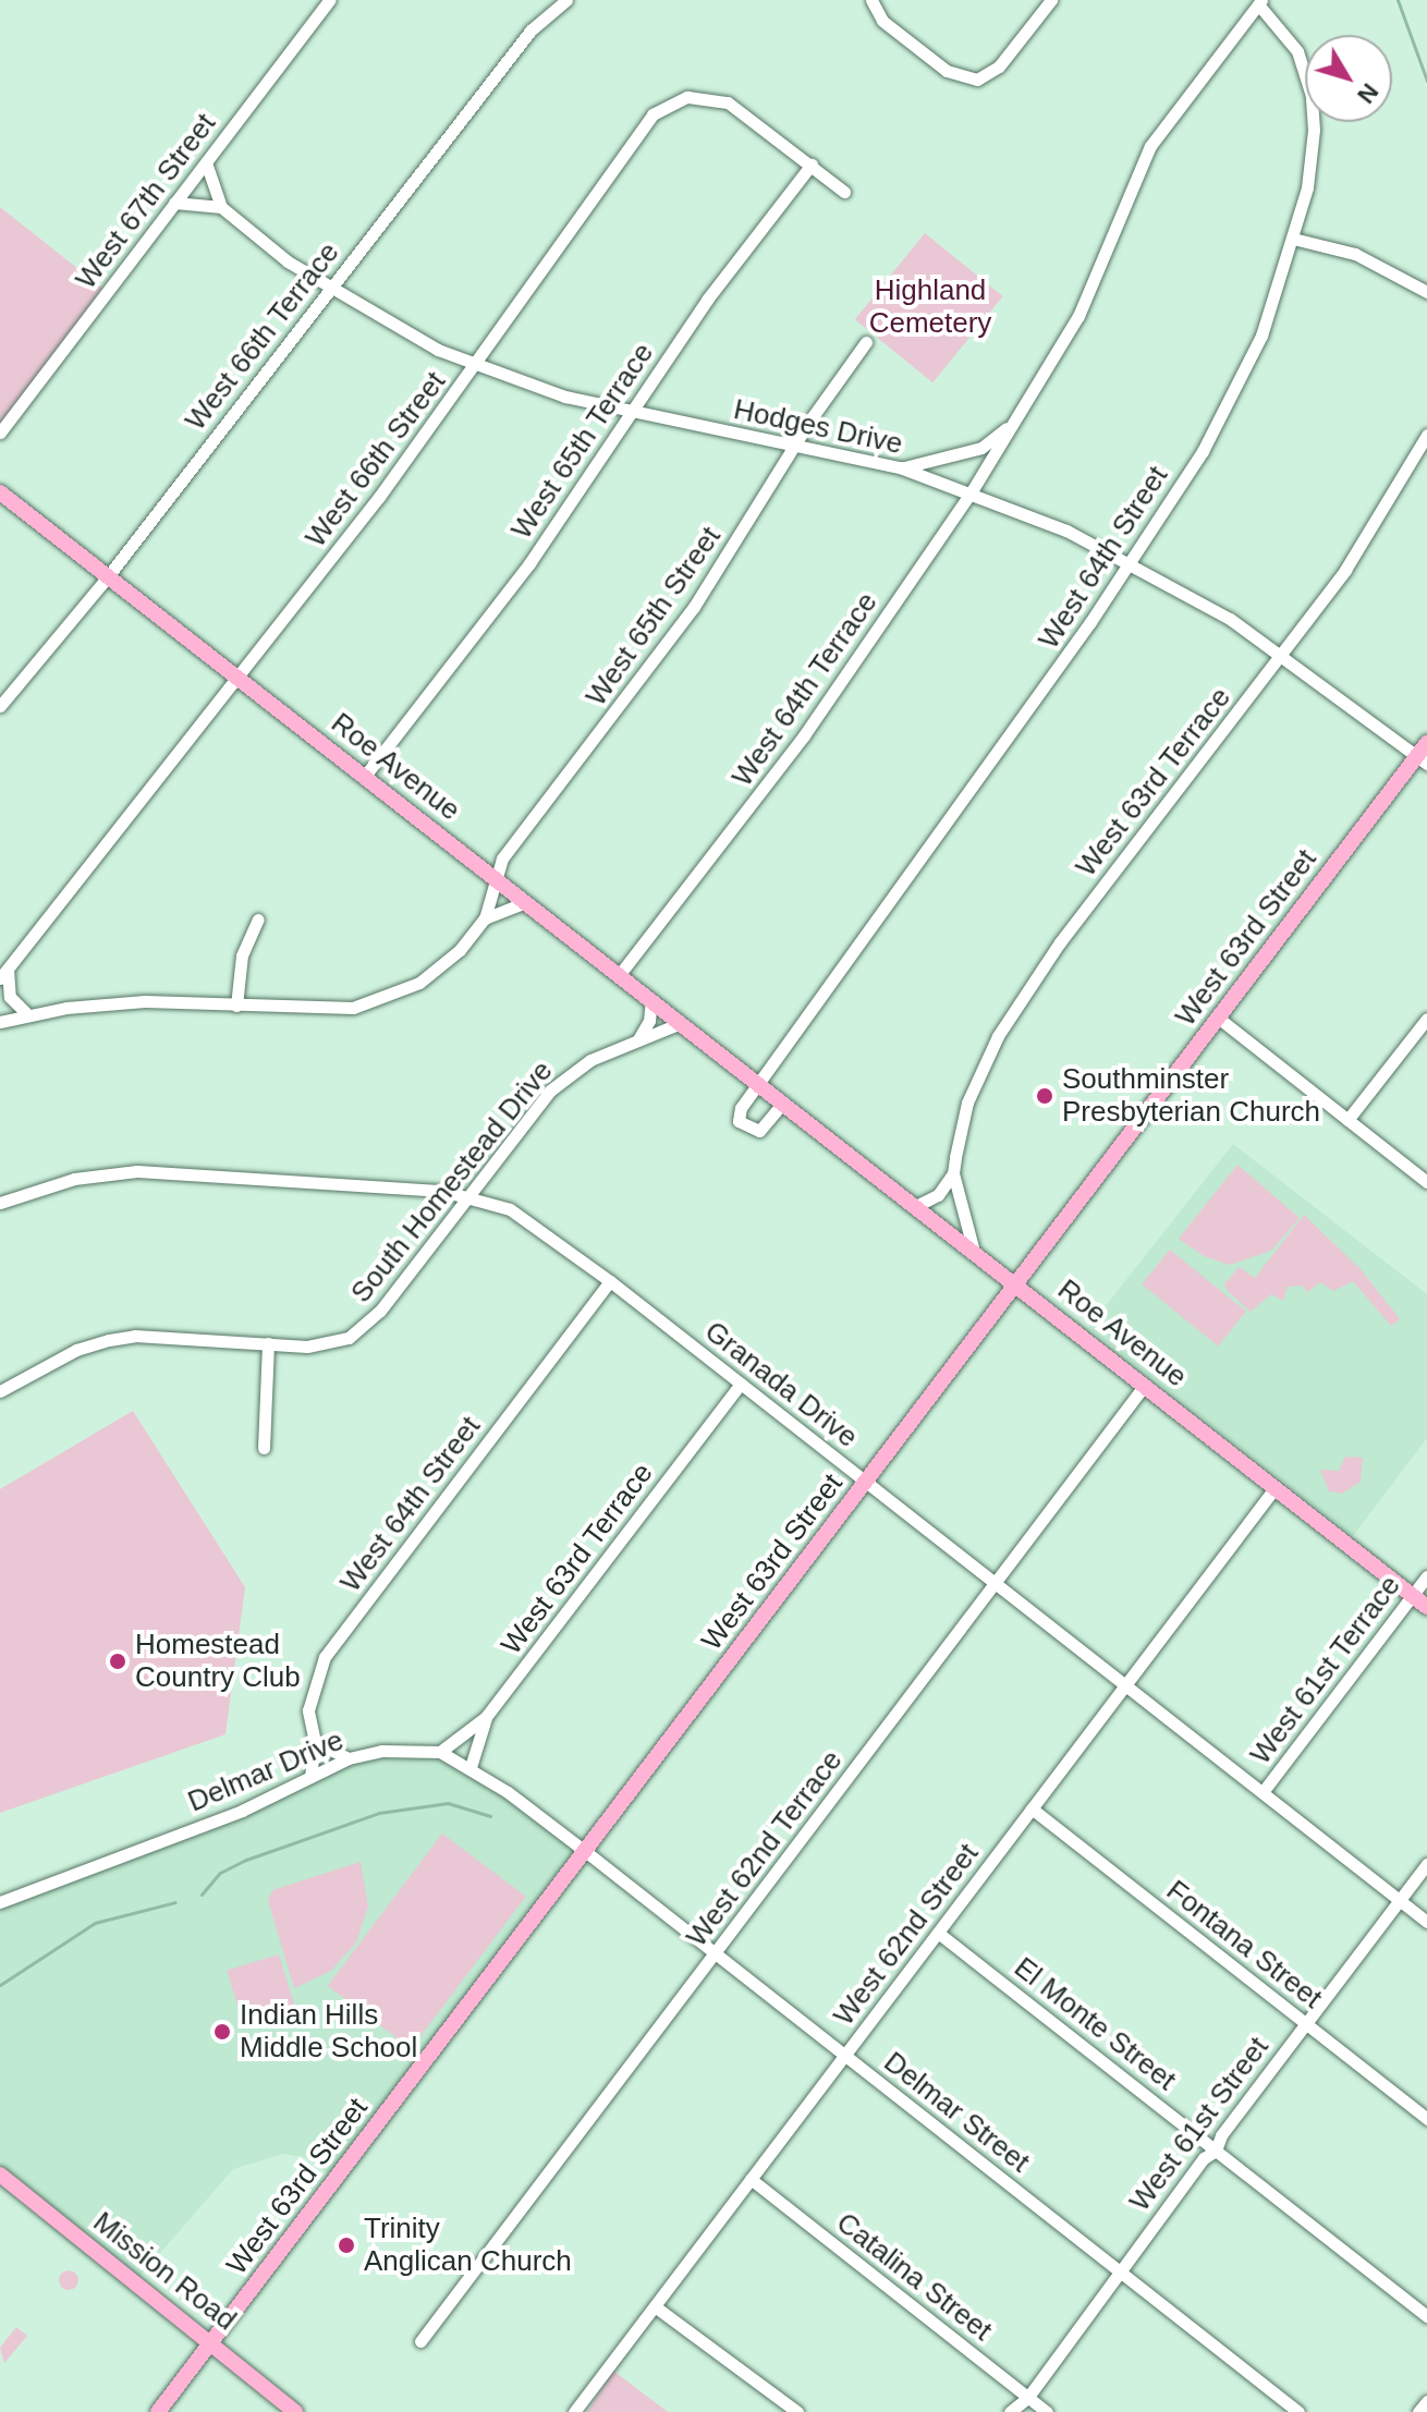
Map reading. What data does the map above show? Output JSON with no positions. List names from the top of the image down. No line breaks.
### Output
{"streets":{"main road":["Roe Avenue","West 63rd Street","Mission Road"],"street":["West 67th Street","West 66th Terrace","Hodges Drive","West 65th Terrace","West 66th Street","West 64th Street","West 65th Street","West 64th Terrace","West 63rd Terrace","South Homestead Drive","Granada Drive","West 61st Terrace","Delmar Drive","West 62nd Terrace","West 62nd Street","Fontana Street","El Monte Street","Delmar Street","West 61st Street","Catalina Street"]},"crossings":[["West 66th Terrace","Hodges Drive"],["West 66th Terrace","Roe Avenue"],["Hodges Drive","West 65th Terrace"],["Hodges Drive","West 66th Street"],["Hodges Drive","West 64th Street"],["Hodges Drive","West 65th Street"],["Hodges Drive","West 64th Terrace"],["Hodges Drive","West 63rd Terrace"],["Hodges Drive","West 63rd Street"],["West 65th Terrace","West 66th Street"],["West 65th Terrace","Roe Avenue"],["West 66th Street","West 65th Street"],["West 66th Street","Roe Avenue"],["West 64th Street","West 64th Terrace"],["West 64th Street","Roe Avenue"],["West 64th Street","Granada Drive"],["West 64th Street","Delmar Drive"],["West 65th Street","Roe Avenue"],["West 64th Terrace","Roe Avenue"],["Roe Avenue","West 63rd Terrace"],["Roe Avenue","West 63rd Street"],["Roe Avenue","South Homestead Drive"],["Roe Avenue","West 61st Terrace"],["Roe Avenue","West 62nd Terrace"],["Roe Avenue","West 62nd Street"],["West 63rd Terrace","Granada Drive"],["West 63rd Terrace","Delmar Drive"],["West 63rd Street","Granada Drive"],["West 63rd Street","Delmar Drive"],["West 63rd Street","Delmar Street"],["West 63rd Street","Mission Road"],["South Homestead Drive","Granada Drive"],["Granada Drive","West 61st Terrace"],["Granada Drive","West 62nd Terrace"],["Granada Drive","West 62nd Street"],["Granada Drive","West 61st Street"],["Delmar Drive","Delmar Street"],["West 62nd Terrace","Delmar Street"],["West 62nd Street","Fontana Street"],["West 62nd Street","El Monte Street"],["West 62nd Street","Delmar Street"],["West 62nd Street","Catalina Street"],["Fontana Street","West 61st Street"],["El Monte Street","West 61st Street"],["Delmar Street","West 61st Street"],["West 61st Street","Catalina Street"]],"parks":["Highland Cemetery"],"places":["Southminster Presbyterian Church","Homestead Country Club","Indian Hills Middle School","Trinity Anglican Church"],"north":"bottom right"}
